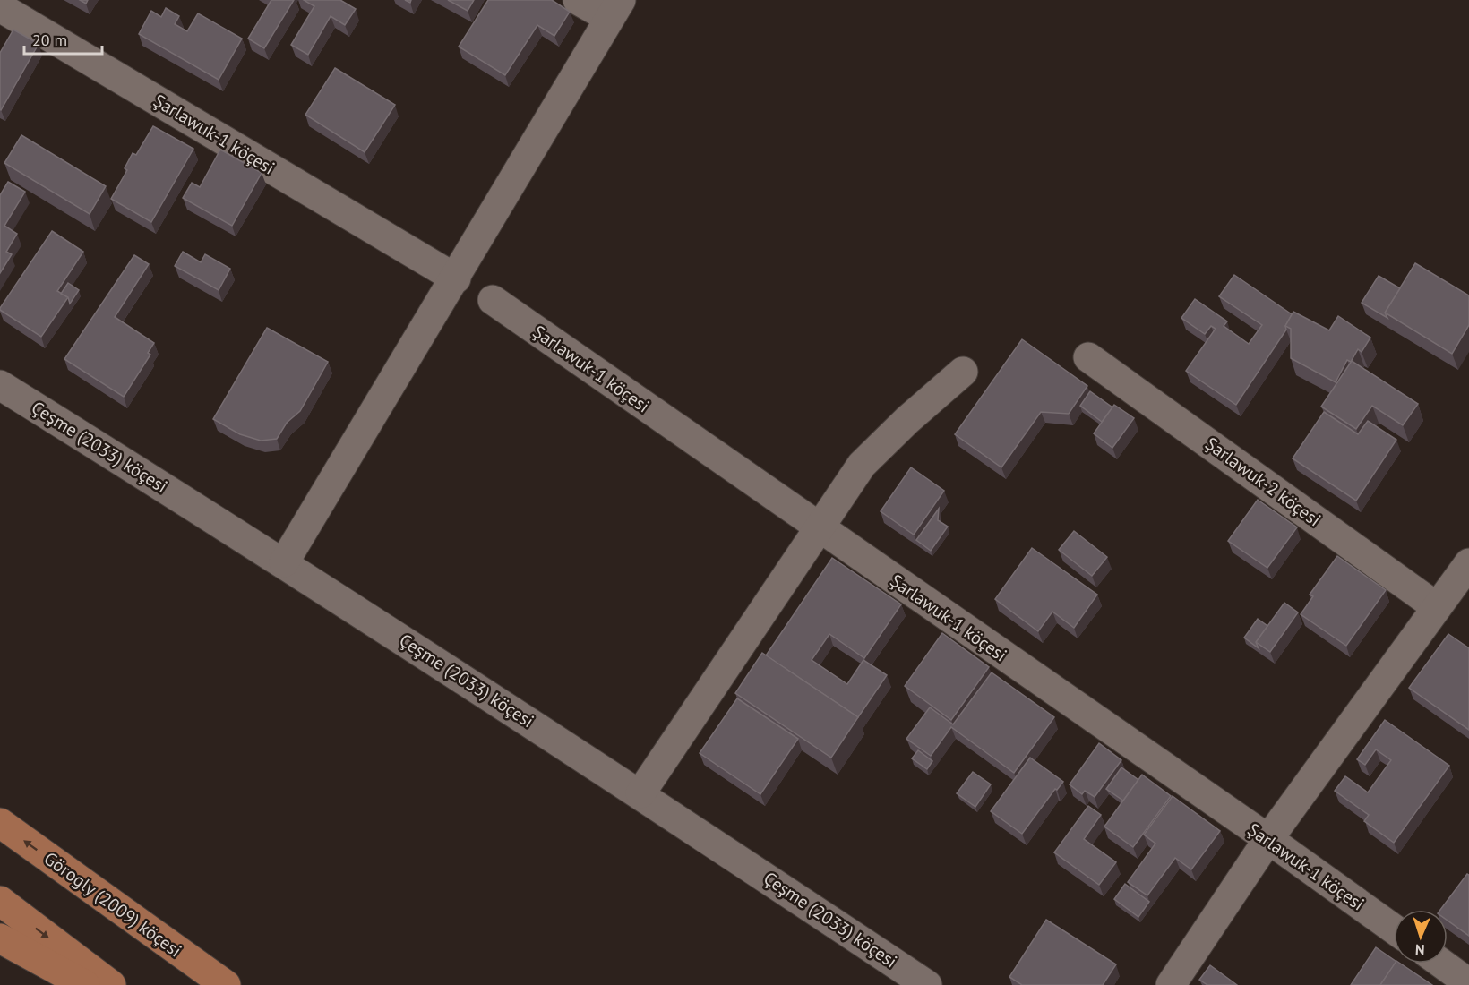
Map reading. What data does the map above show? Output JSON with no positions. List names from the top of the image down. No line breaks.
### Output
{"streets":{"main road":["Görogly (2009) köçesi"],"street":["Şarlawuk-1 köçesi","Çeşme (2033) köçesi","Şarlawuk-2 köçesi"]},"scale_bar":"20 m","north":"bottom"}
